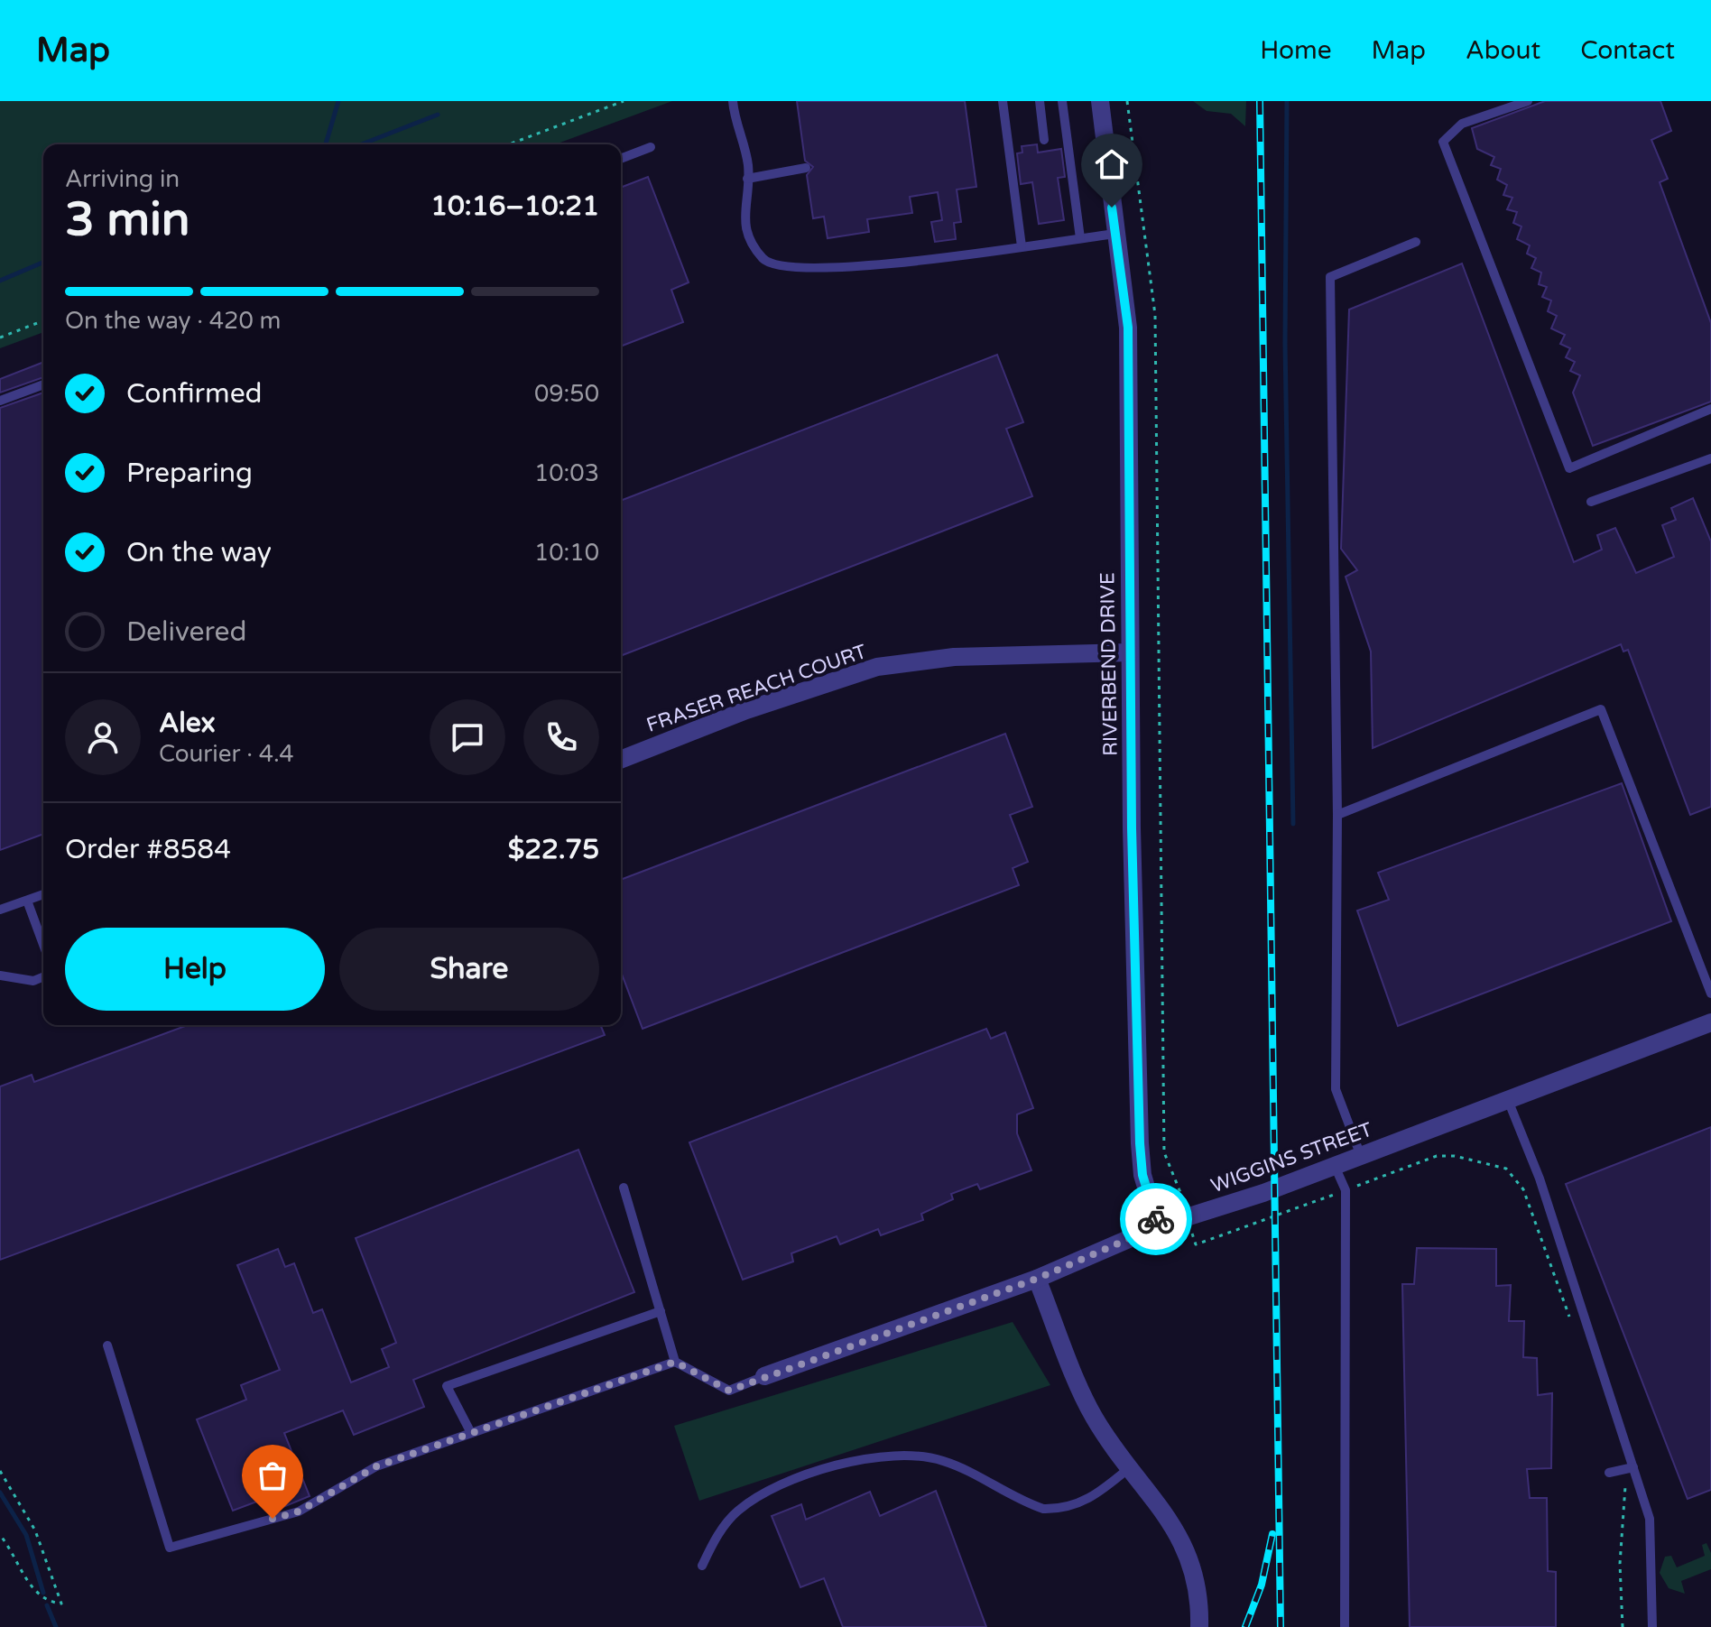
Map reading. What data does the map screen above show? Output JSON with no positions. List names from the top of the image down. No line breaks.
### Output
{"streets":{"street":["RIVERBEND DRIVE","FRASER REACH COURT","WIGGINS STREET"]},"crossings":[["RIVERBEND DRIVE","FRASER REACH COURT"],["RIVERBEND DRIVE","WIGGINS STREET"]],"page":{"header":"Map","nav":["Home","Map","About","Contact"],"heading":["3 min","Arriving in","10:16–10:21"],"panel":["Alex","Courier · 4.4","Order #8584","$22.75"],"bar":"On the way · 420 m","list":[["Confirmed","09:50"],["Preparing","10:03"],["On the way","10:10"],"Delivered"],"buttons":["Help","Share"]}}
